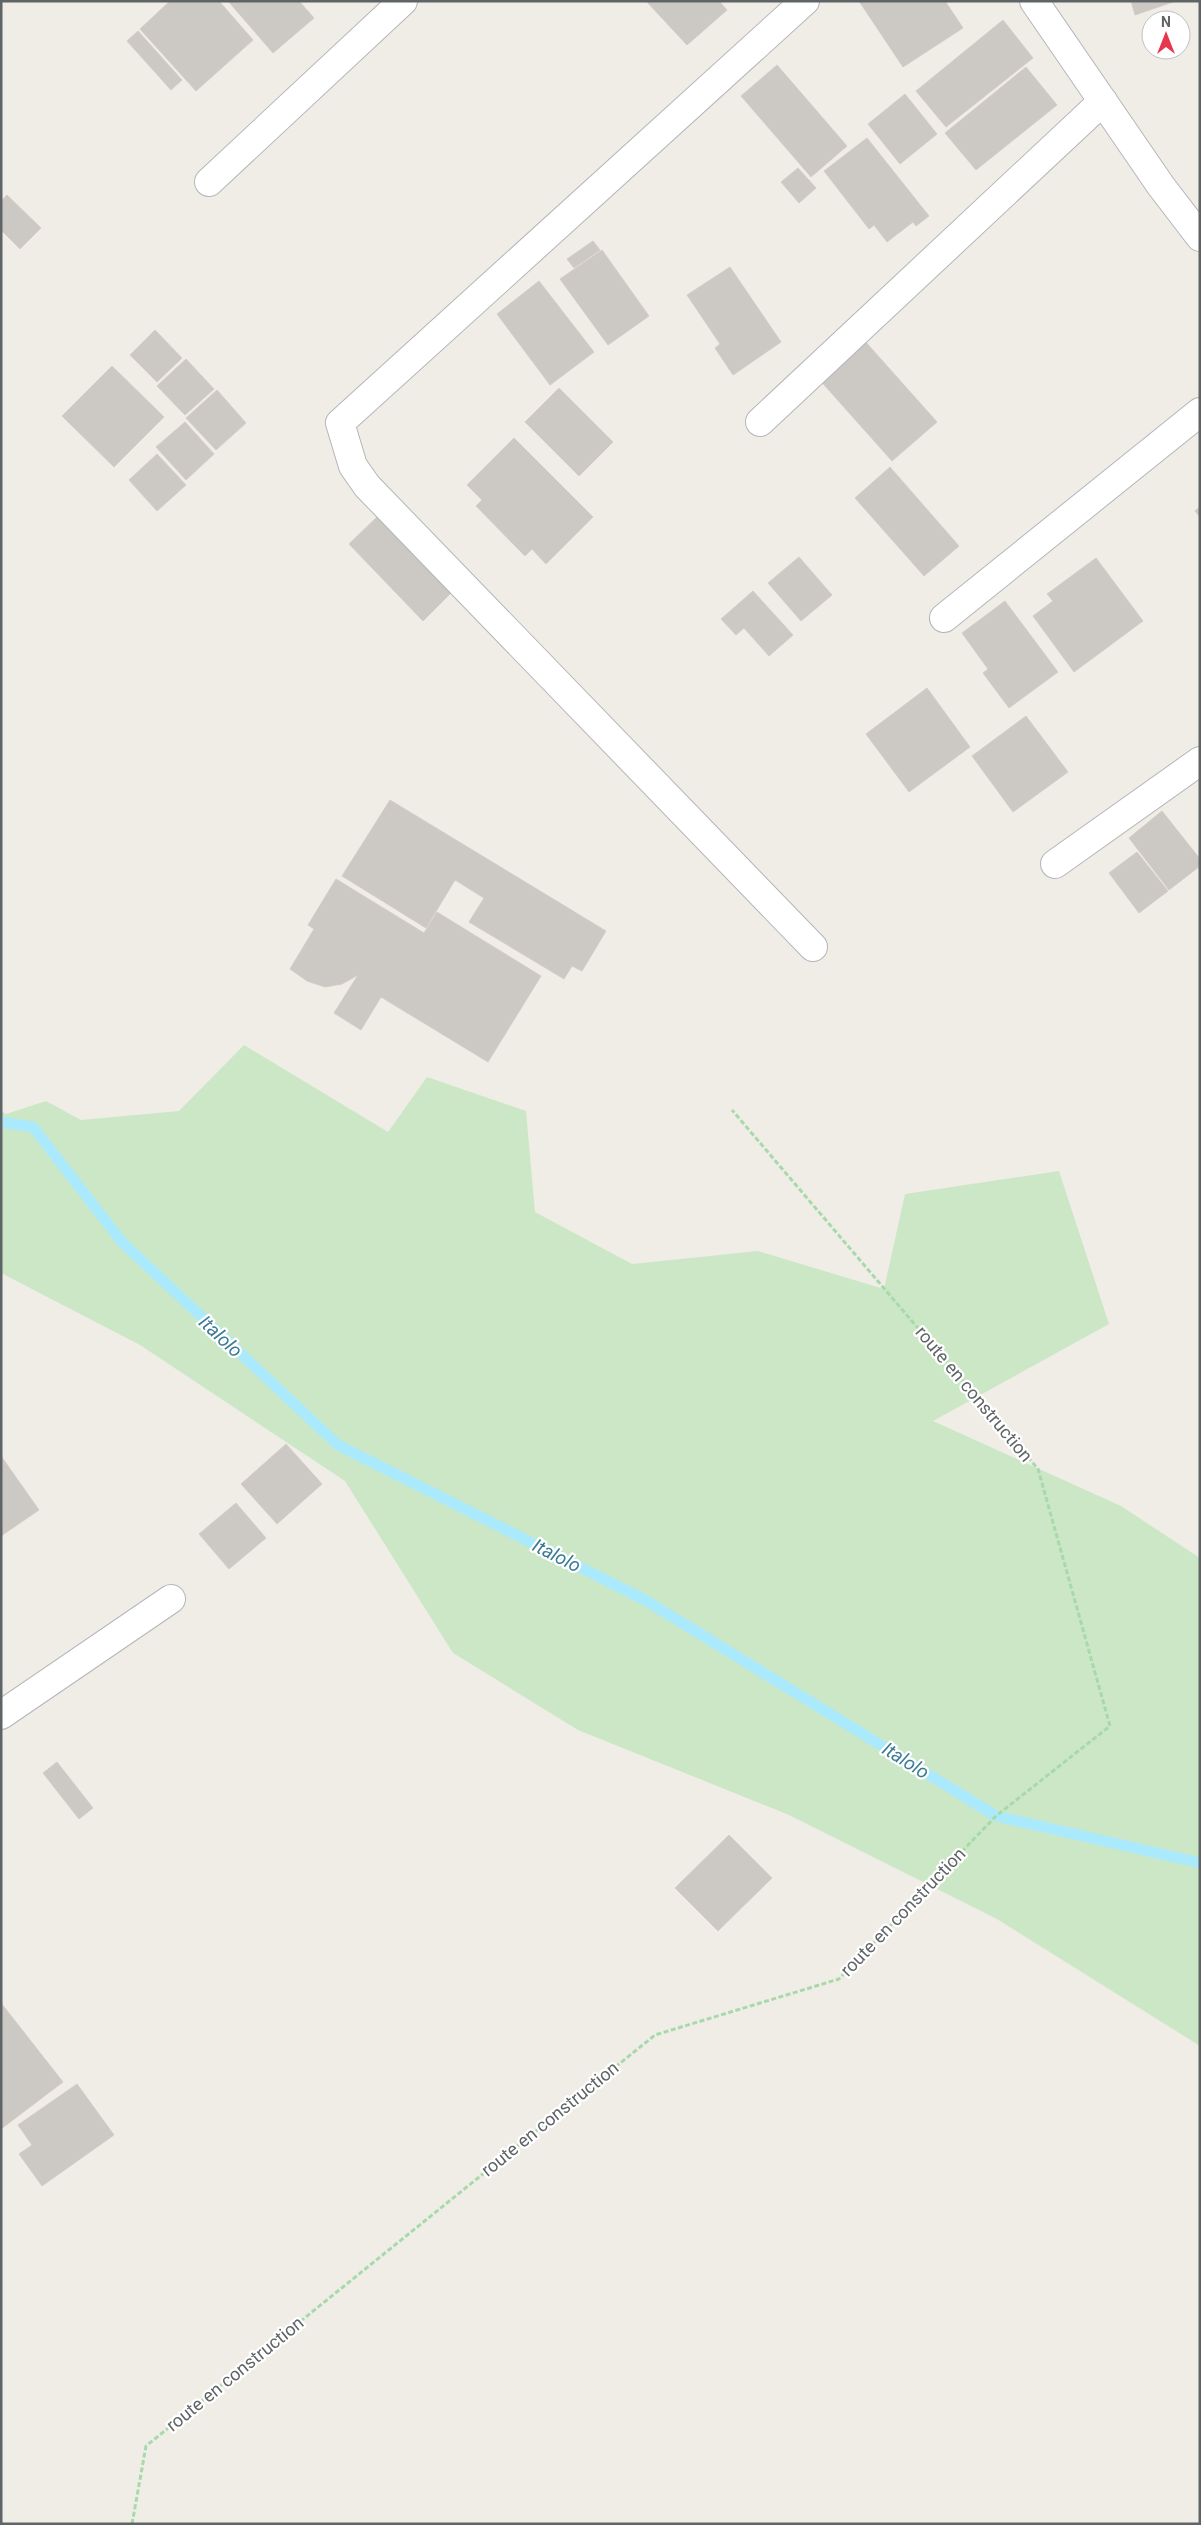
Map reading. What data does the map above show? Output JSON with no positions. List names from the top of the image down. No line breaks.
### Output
{"streets":{"path":["route en construction"]},"water":["Italolo"],"north":"top"}
